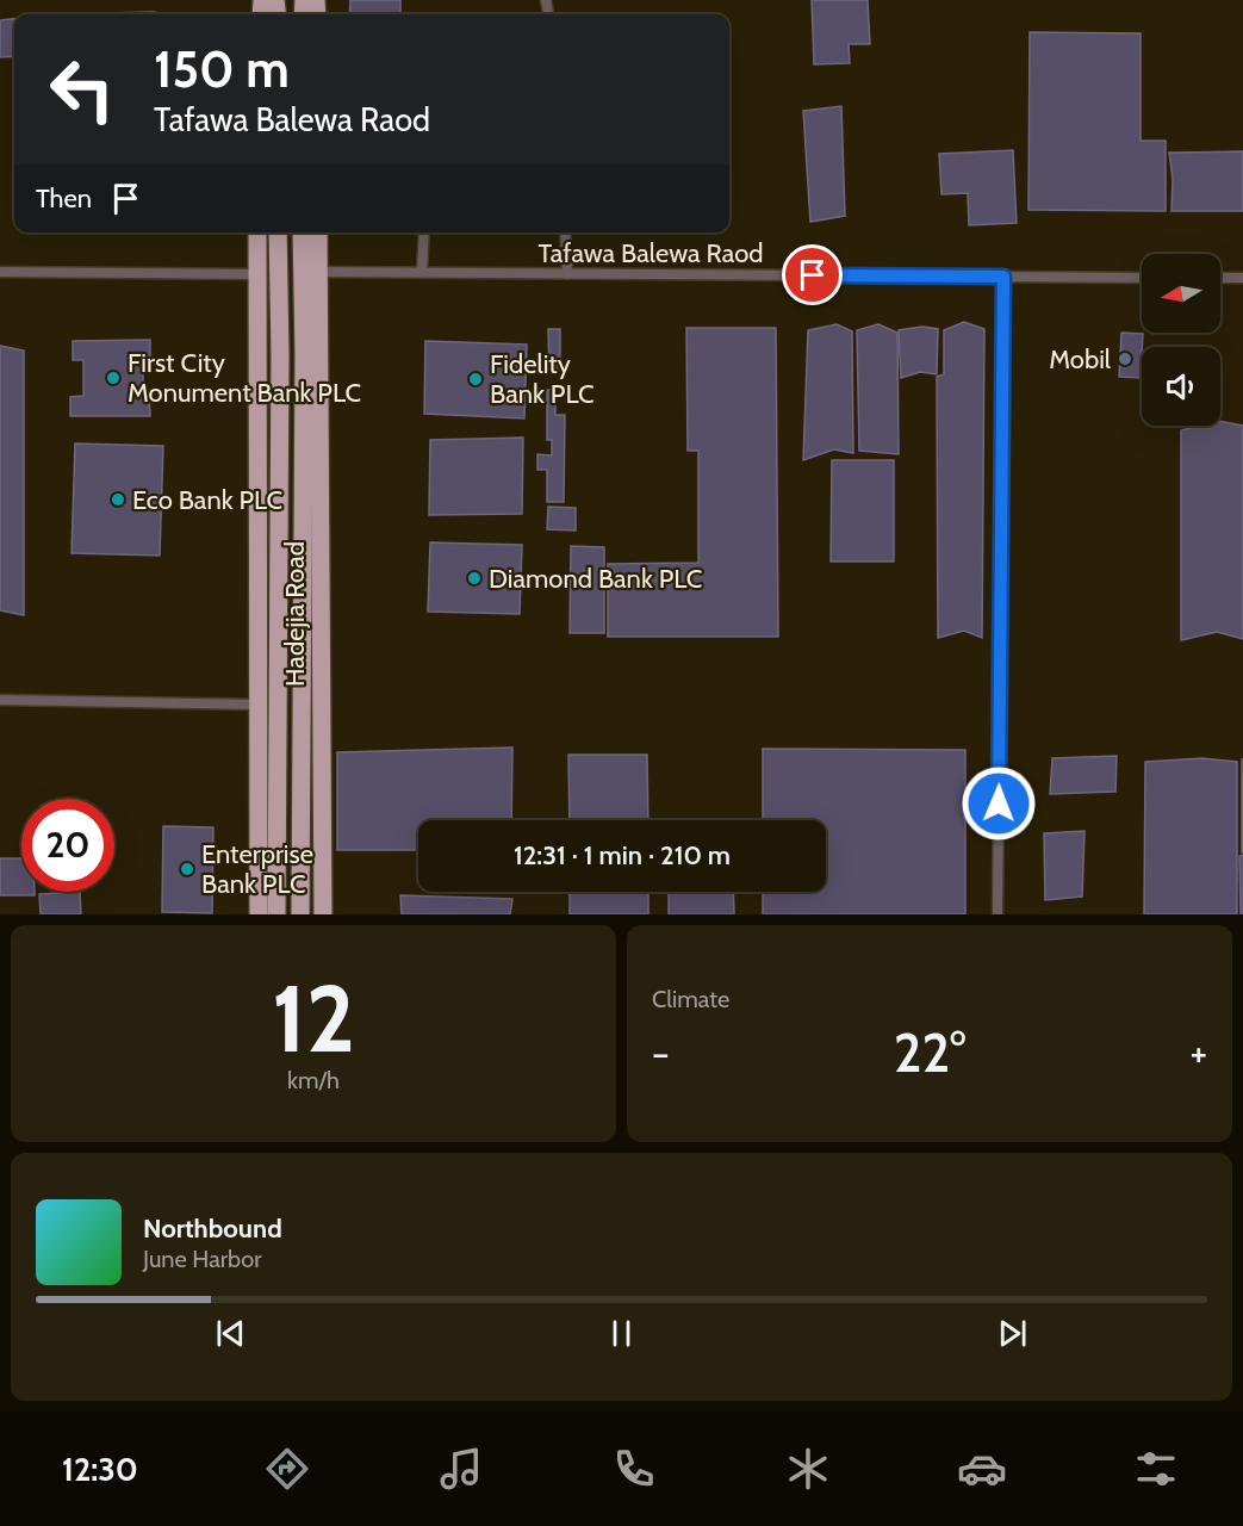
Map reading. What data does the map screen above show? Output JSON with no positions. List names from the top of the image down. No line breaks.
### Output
{"streets":{"main road":["Hadejia Road"],"lane":["Tafawa Balewa Raod"]},"crossings":[["Tafawa Balewa Raod","Hadejia Road"]],"places":["Mobil","First City Monument Bank PLC","Fidelity Bank PLC","Eco Bank PLC","Diamond Bank PLC","Enterprise Bank PLC"],"north":"left","page":{"turn":["150 m","Tafawa Balewa Raod"],"then":"Then","limit":"20","trip":"12:31 · 1 min · 210 m","tile":[["12","km/h"],"Climate"],"heat":["−","22°","+"],"song":["Northbound","June Harbor"],"tabs":"12:30"}}
